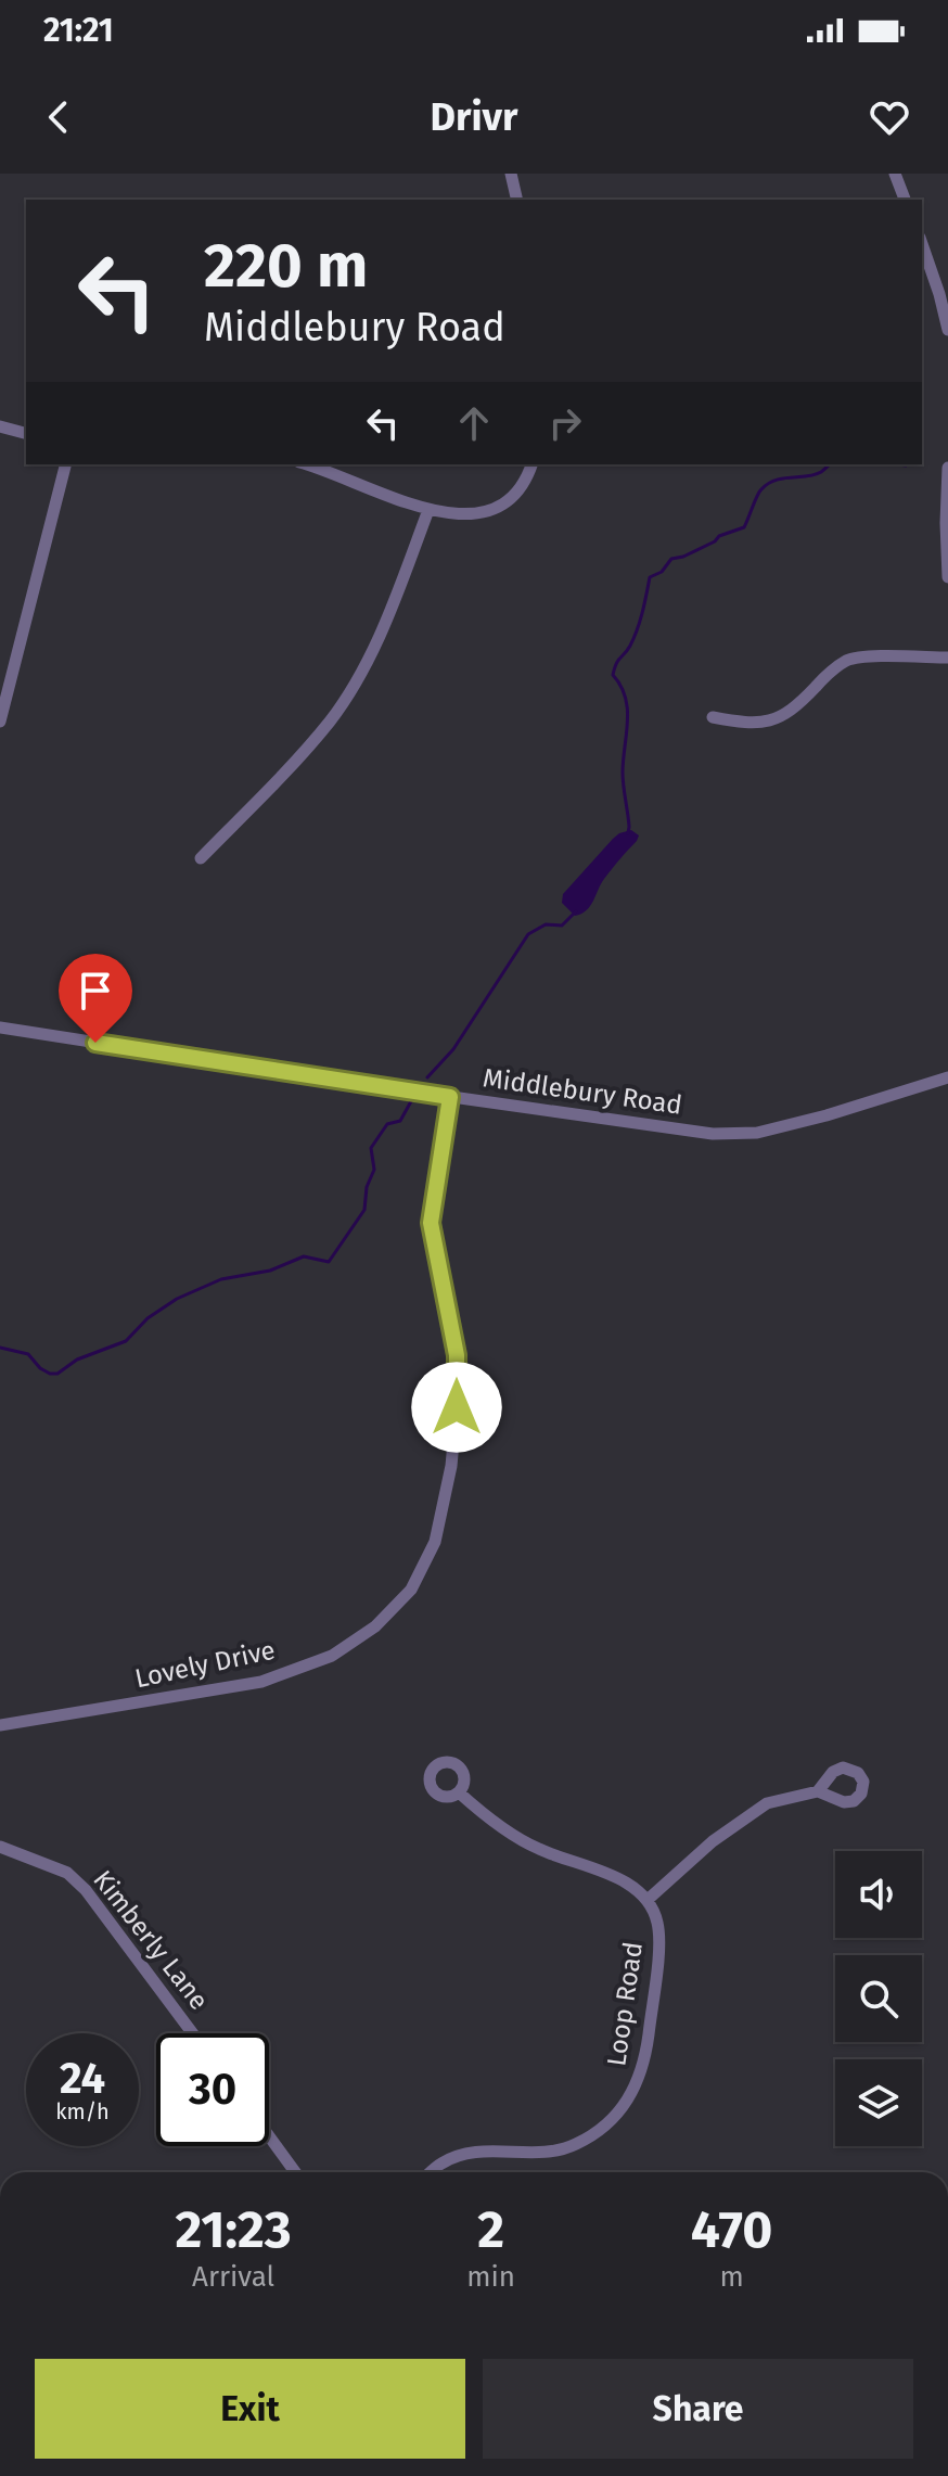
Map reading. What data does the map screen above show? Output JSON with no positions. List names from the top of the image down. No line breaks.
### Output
{"streets":{"street":["Middlebury Road","Lovely Drive","Kimberly Lane","Loop Road"]},"crossings":[["Middlebury Road","Lovely Drive"]],"page":{"status":"21:21","header":"Drivr","turn":["220 m","Middlebury Road"],"speed":"24 km/h","limit":"30","eta":["21:23","Arrival","2","min","470","m"],"buttons":["Exit","Share"]}}
